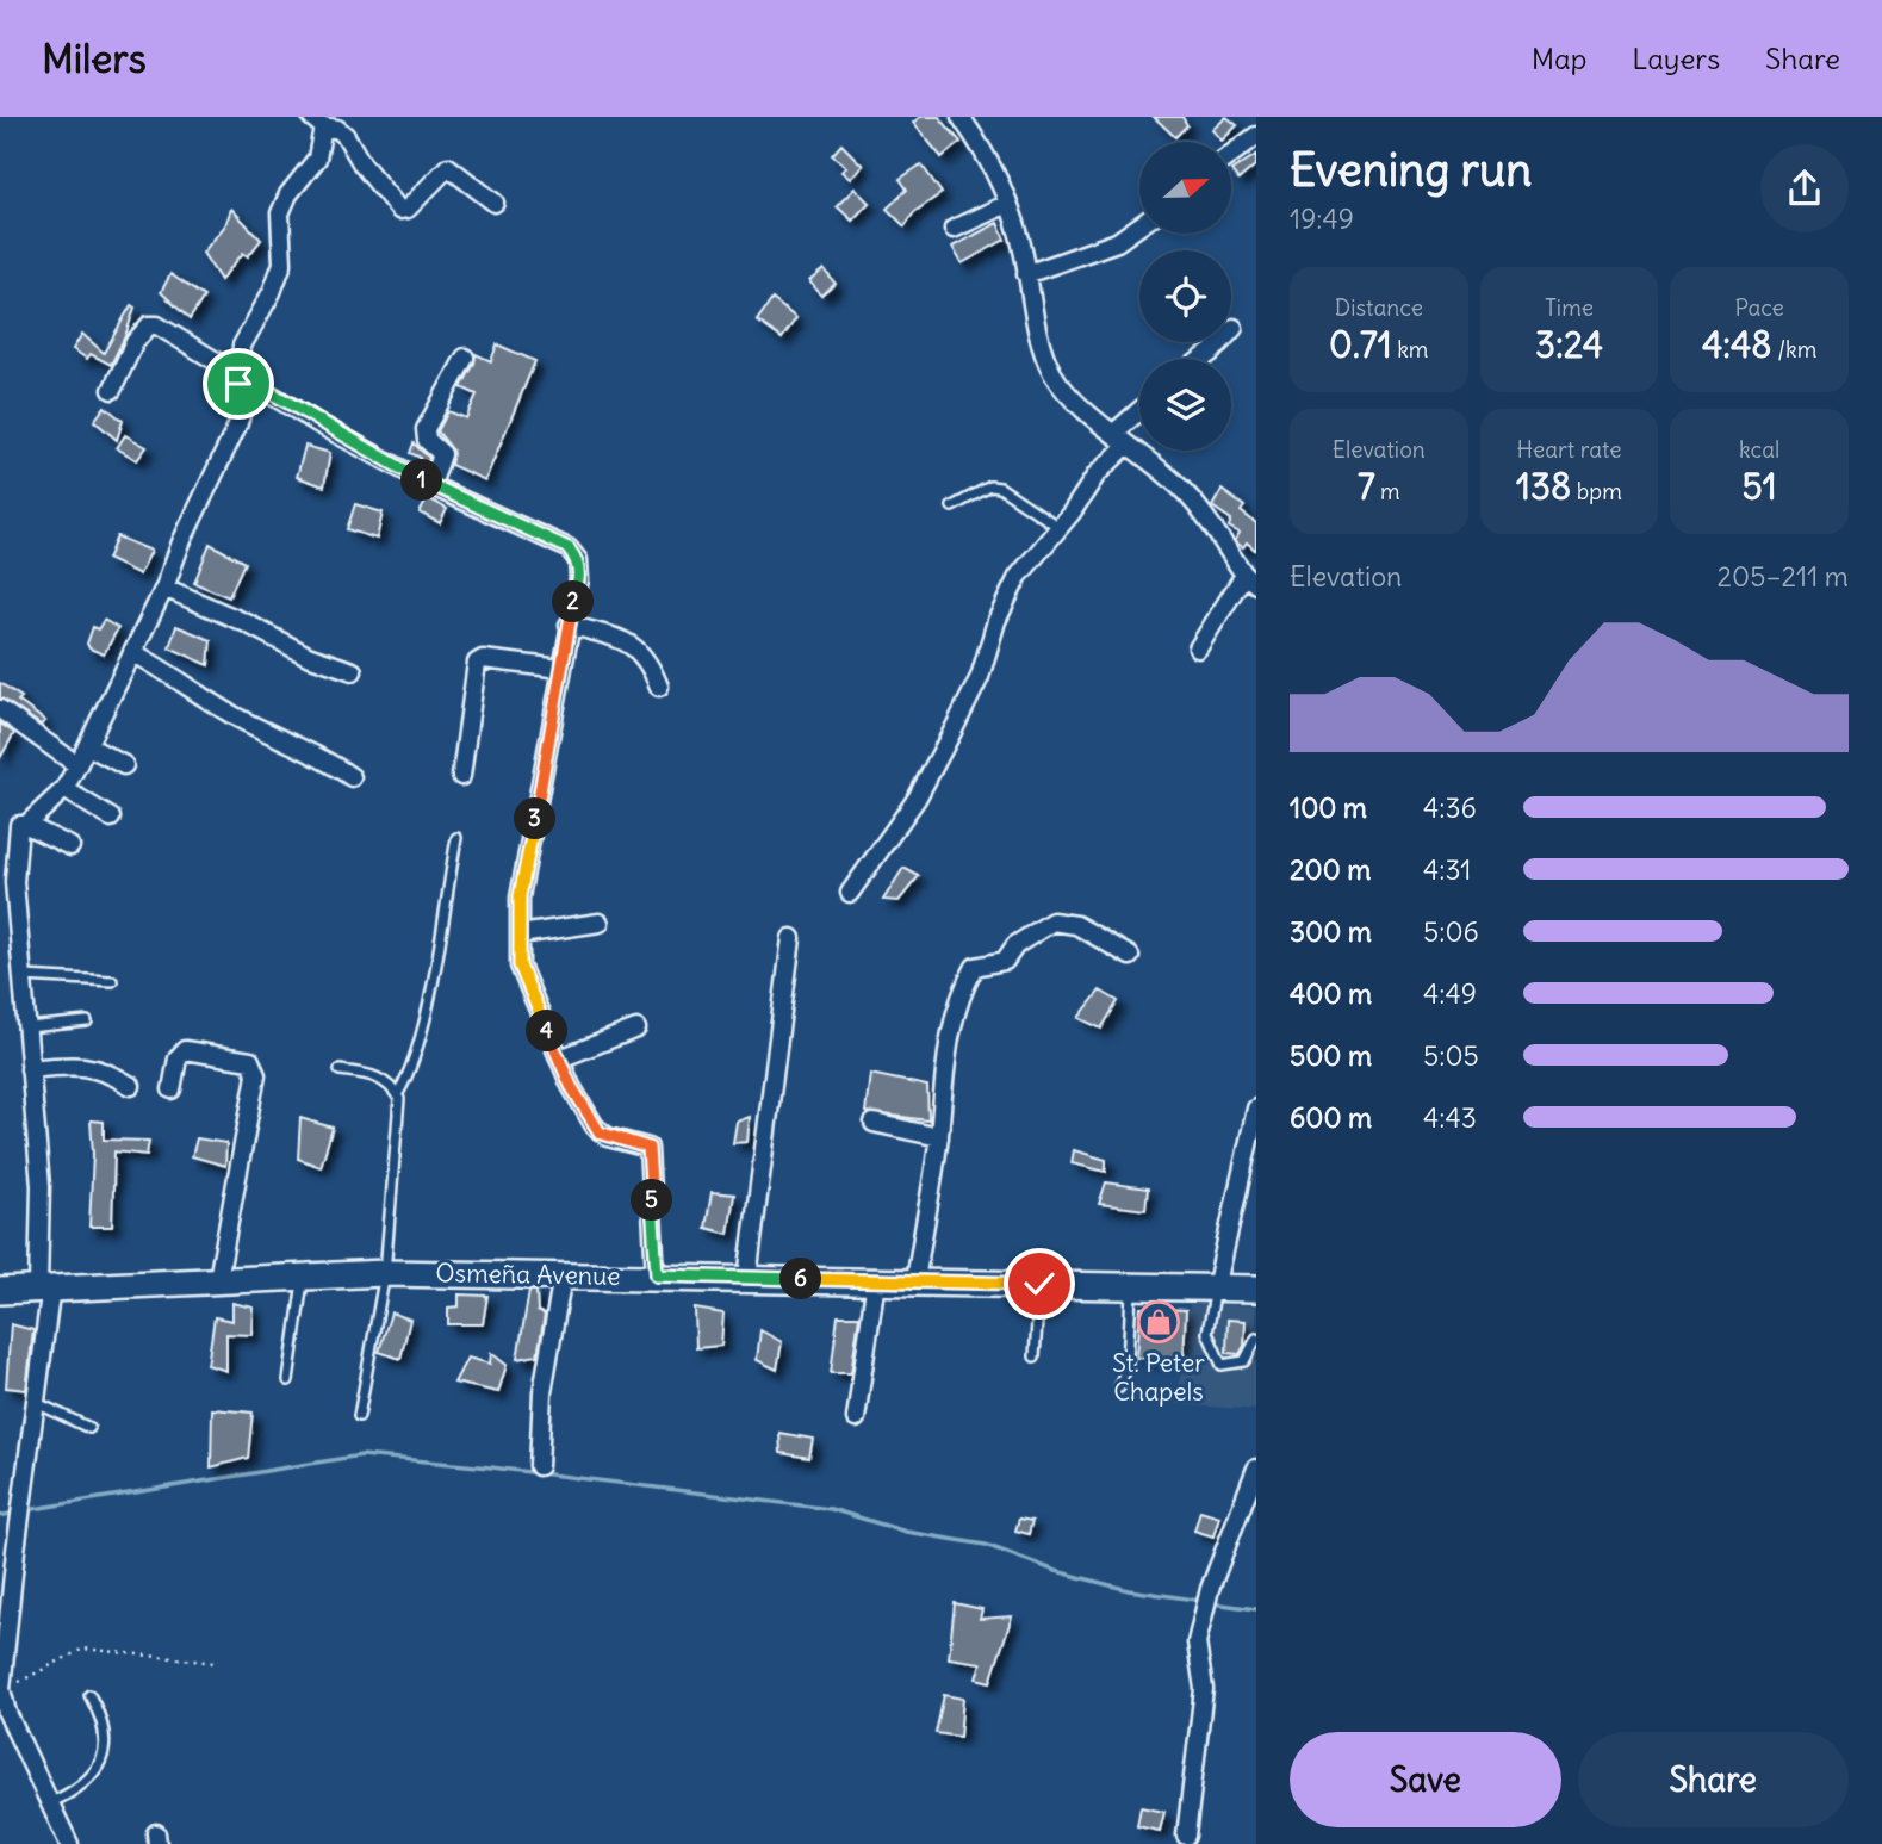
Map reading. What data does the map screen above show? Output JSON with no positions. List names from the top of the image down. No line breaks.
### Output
{"streets":{"main road":["Osmeña Avenue"]},"places":{"shop":["St. Peter Chapels"]},"north":"right","page":{"header":"Milers","nav":["Map","Layers","Share"],"heading":["Evening run","19:49"],"stats":[["Distance","0.71 km"],["Time","3:24"],["Pace","4:48 /km"],["Elevation","7 m"],["Heart rate","138 bpm"],["kcal","51"]],"pins":["1","2","3","4","5","6"],"chart":["Elevation","205–211 m"],"list":[{"name":"100 m","note":"4:36"},{"name":"200 m","note":"4:31"},{"name":"300 m","note":"5:06"},{"name":"400 m","note":"4:49"},{"name":"500 m","note":"5:05"},{"name":"600 m","note":"4:43"}],"buttons":["Save","Share"]}}
